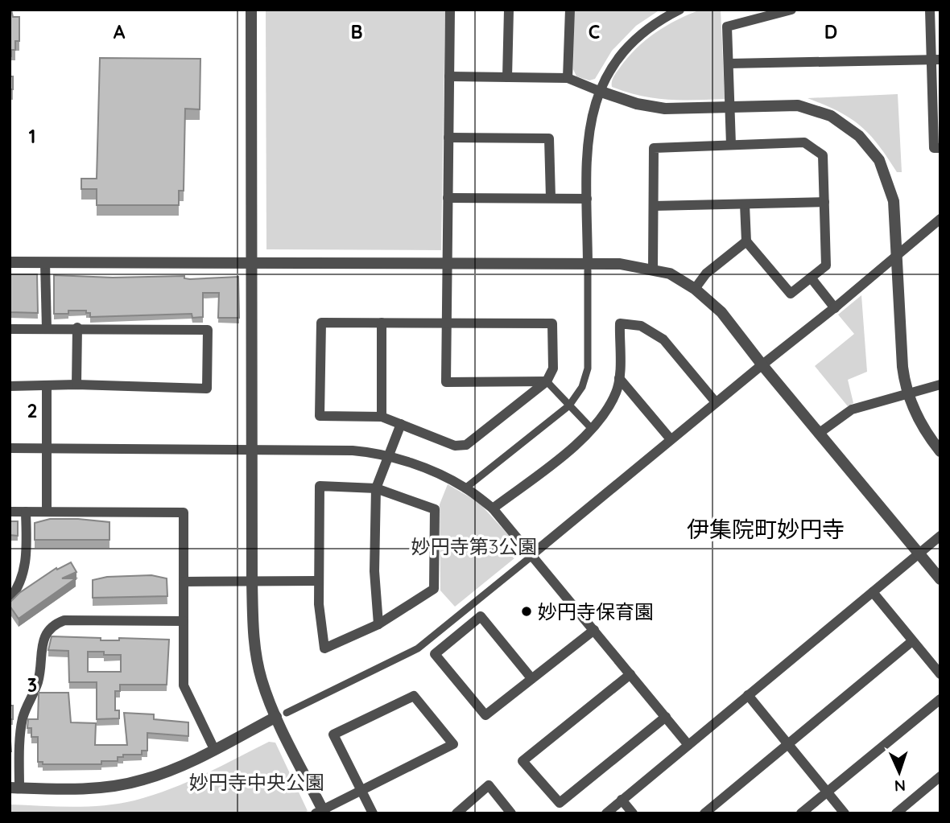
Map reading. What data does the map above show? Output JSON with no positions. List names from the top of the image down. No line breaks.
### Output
{"districts":["伊集院町妙円寺"],"parks":["妙円寺第3公園","妙円寺中央公園"],"places":["妙円寺保育園"],"north":"bottom","grid":{"columns":["A","B","C","D"],"rows":["1","2","3"]}}
